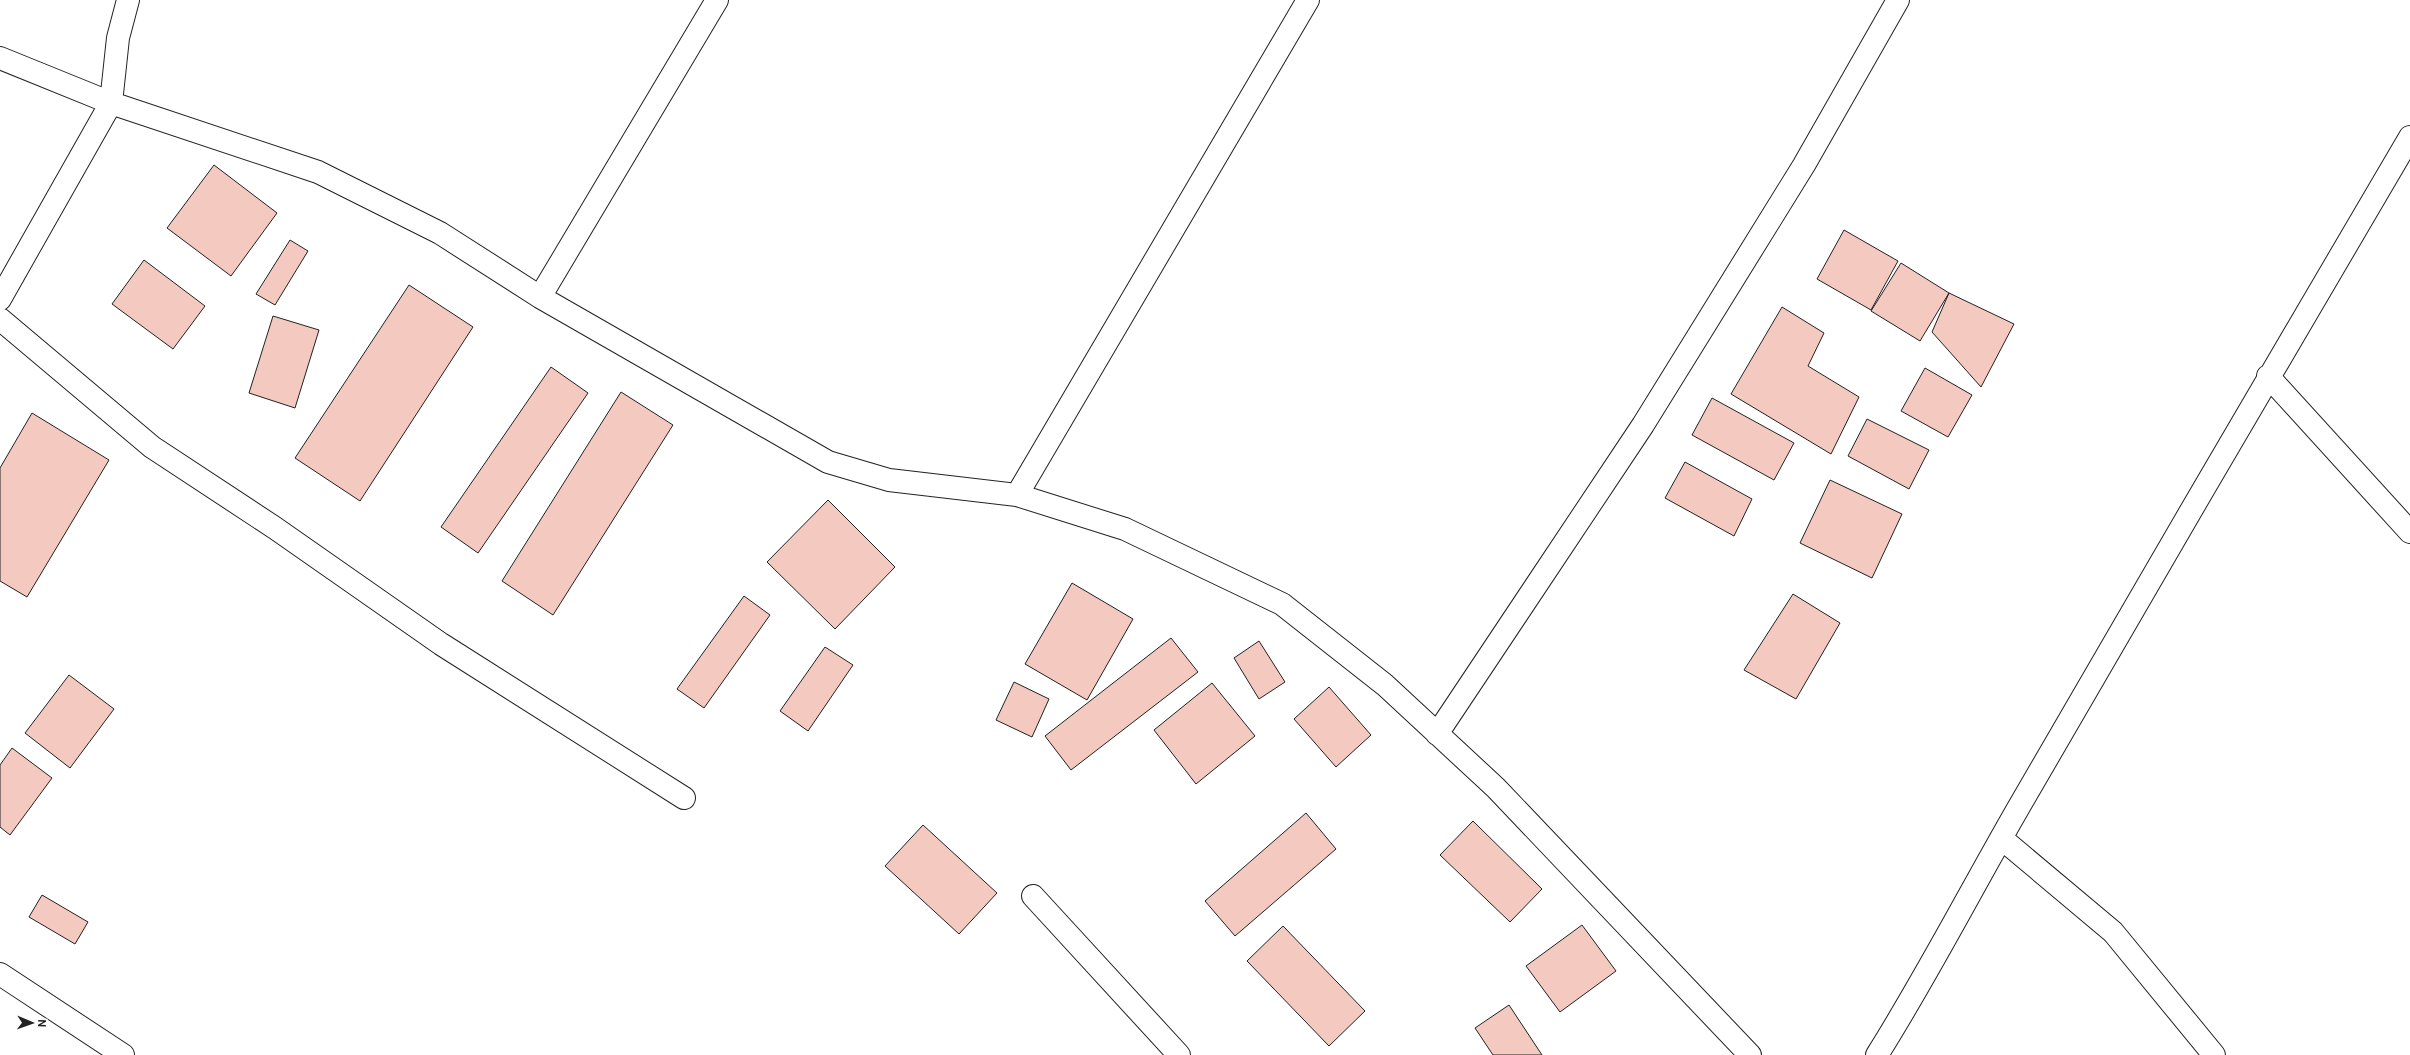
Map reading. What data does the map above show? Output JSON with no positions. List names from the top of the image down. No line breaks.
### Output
{"north":"right"}
